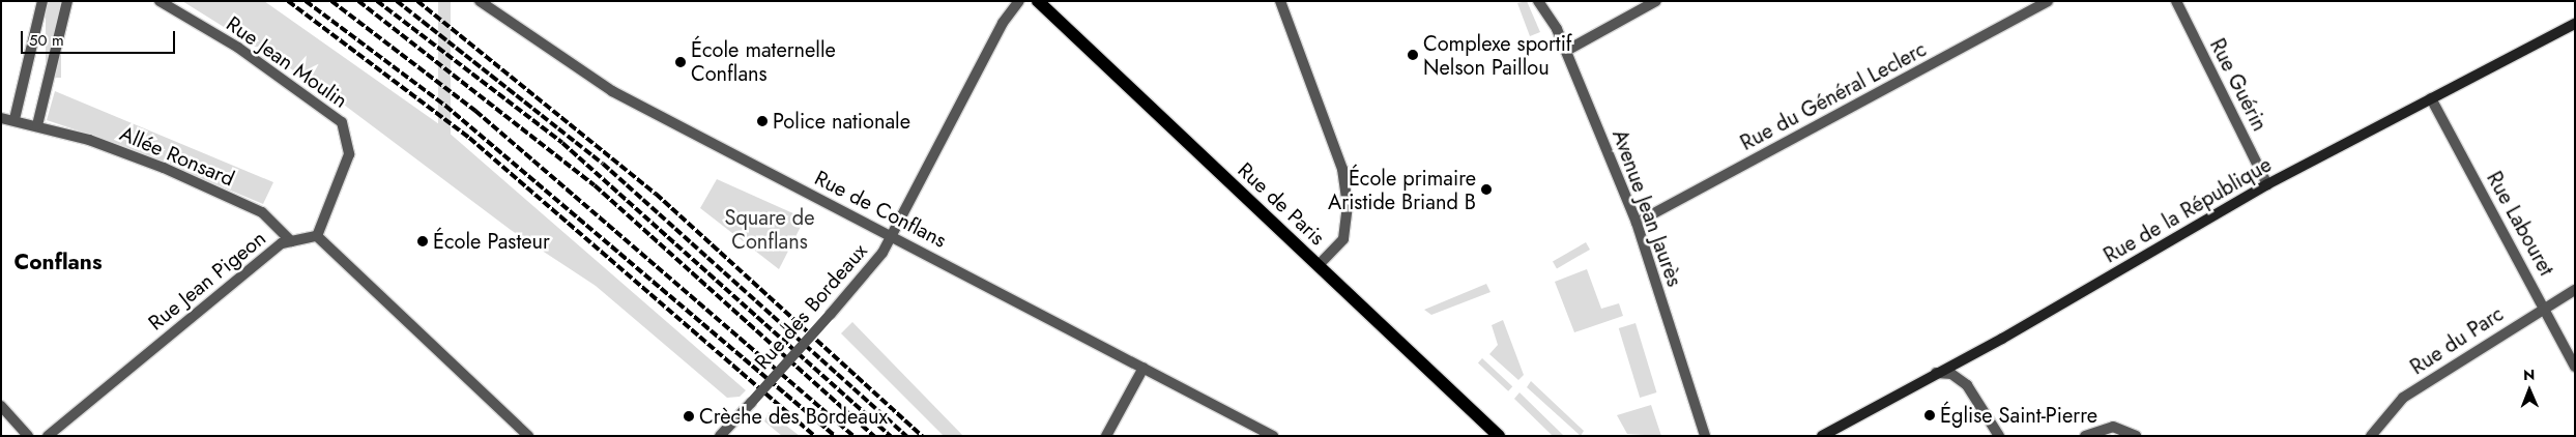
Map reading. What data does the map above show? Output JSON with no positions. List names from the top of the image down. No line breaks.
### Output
{"streets":{"main road":["Rue de Paris","Rue de la République"],"street":["Rue Jean Moulin","Rue Guérin","Rue du Général Leclerc","Allée Ronsard","Avenue Jean Jaurès","Rue de Conflans","Rue Labouret","Rue Jean Pigeon","Rue des Bordeaux","Rue du Parc"]},"crossings":[["Rue Jean Moulin","Rue Jean Pigeon"],["Rue Guérin","Rue de la République"],["Rue du Général Leclerc","Avenue Jean Jaurès"],["Allée Ronsard","Rue Jean Pigeon"],["Rue de Conflans","Rue des Bordeaux"],["Rue de la République","Rue Labouret"],["Rue Labouret","Rue du Parc"]],"districts":["Conflans"],"parks":["Square de Conflans"],"places":["Complexe sportif Nelson Paillou","École maternelle Conflans","Police nationale","École primaire Aristide Briand B","École Pasteur","Église Saint-Pierre","Crèche des Bordeaux"],"scale_bar":"50 m","north":"top"}
